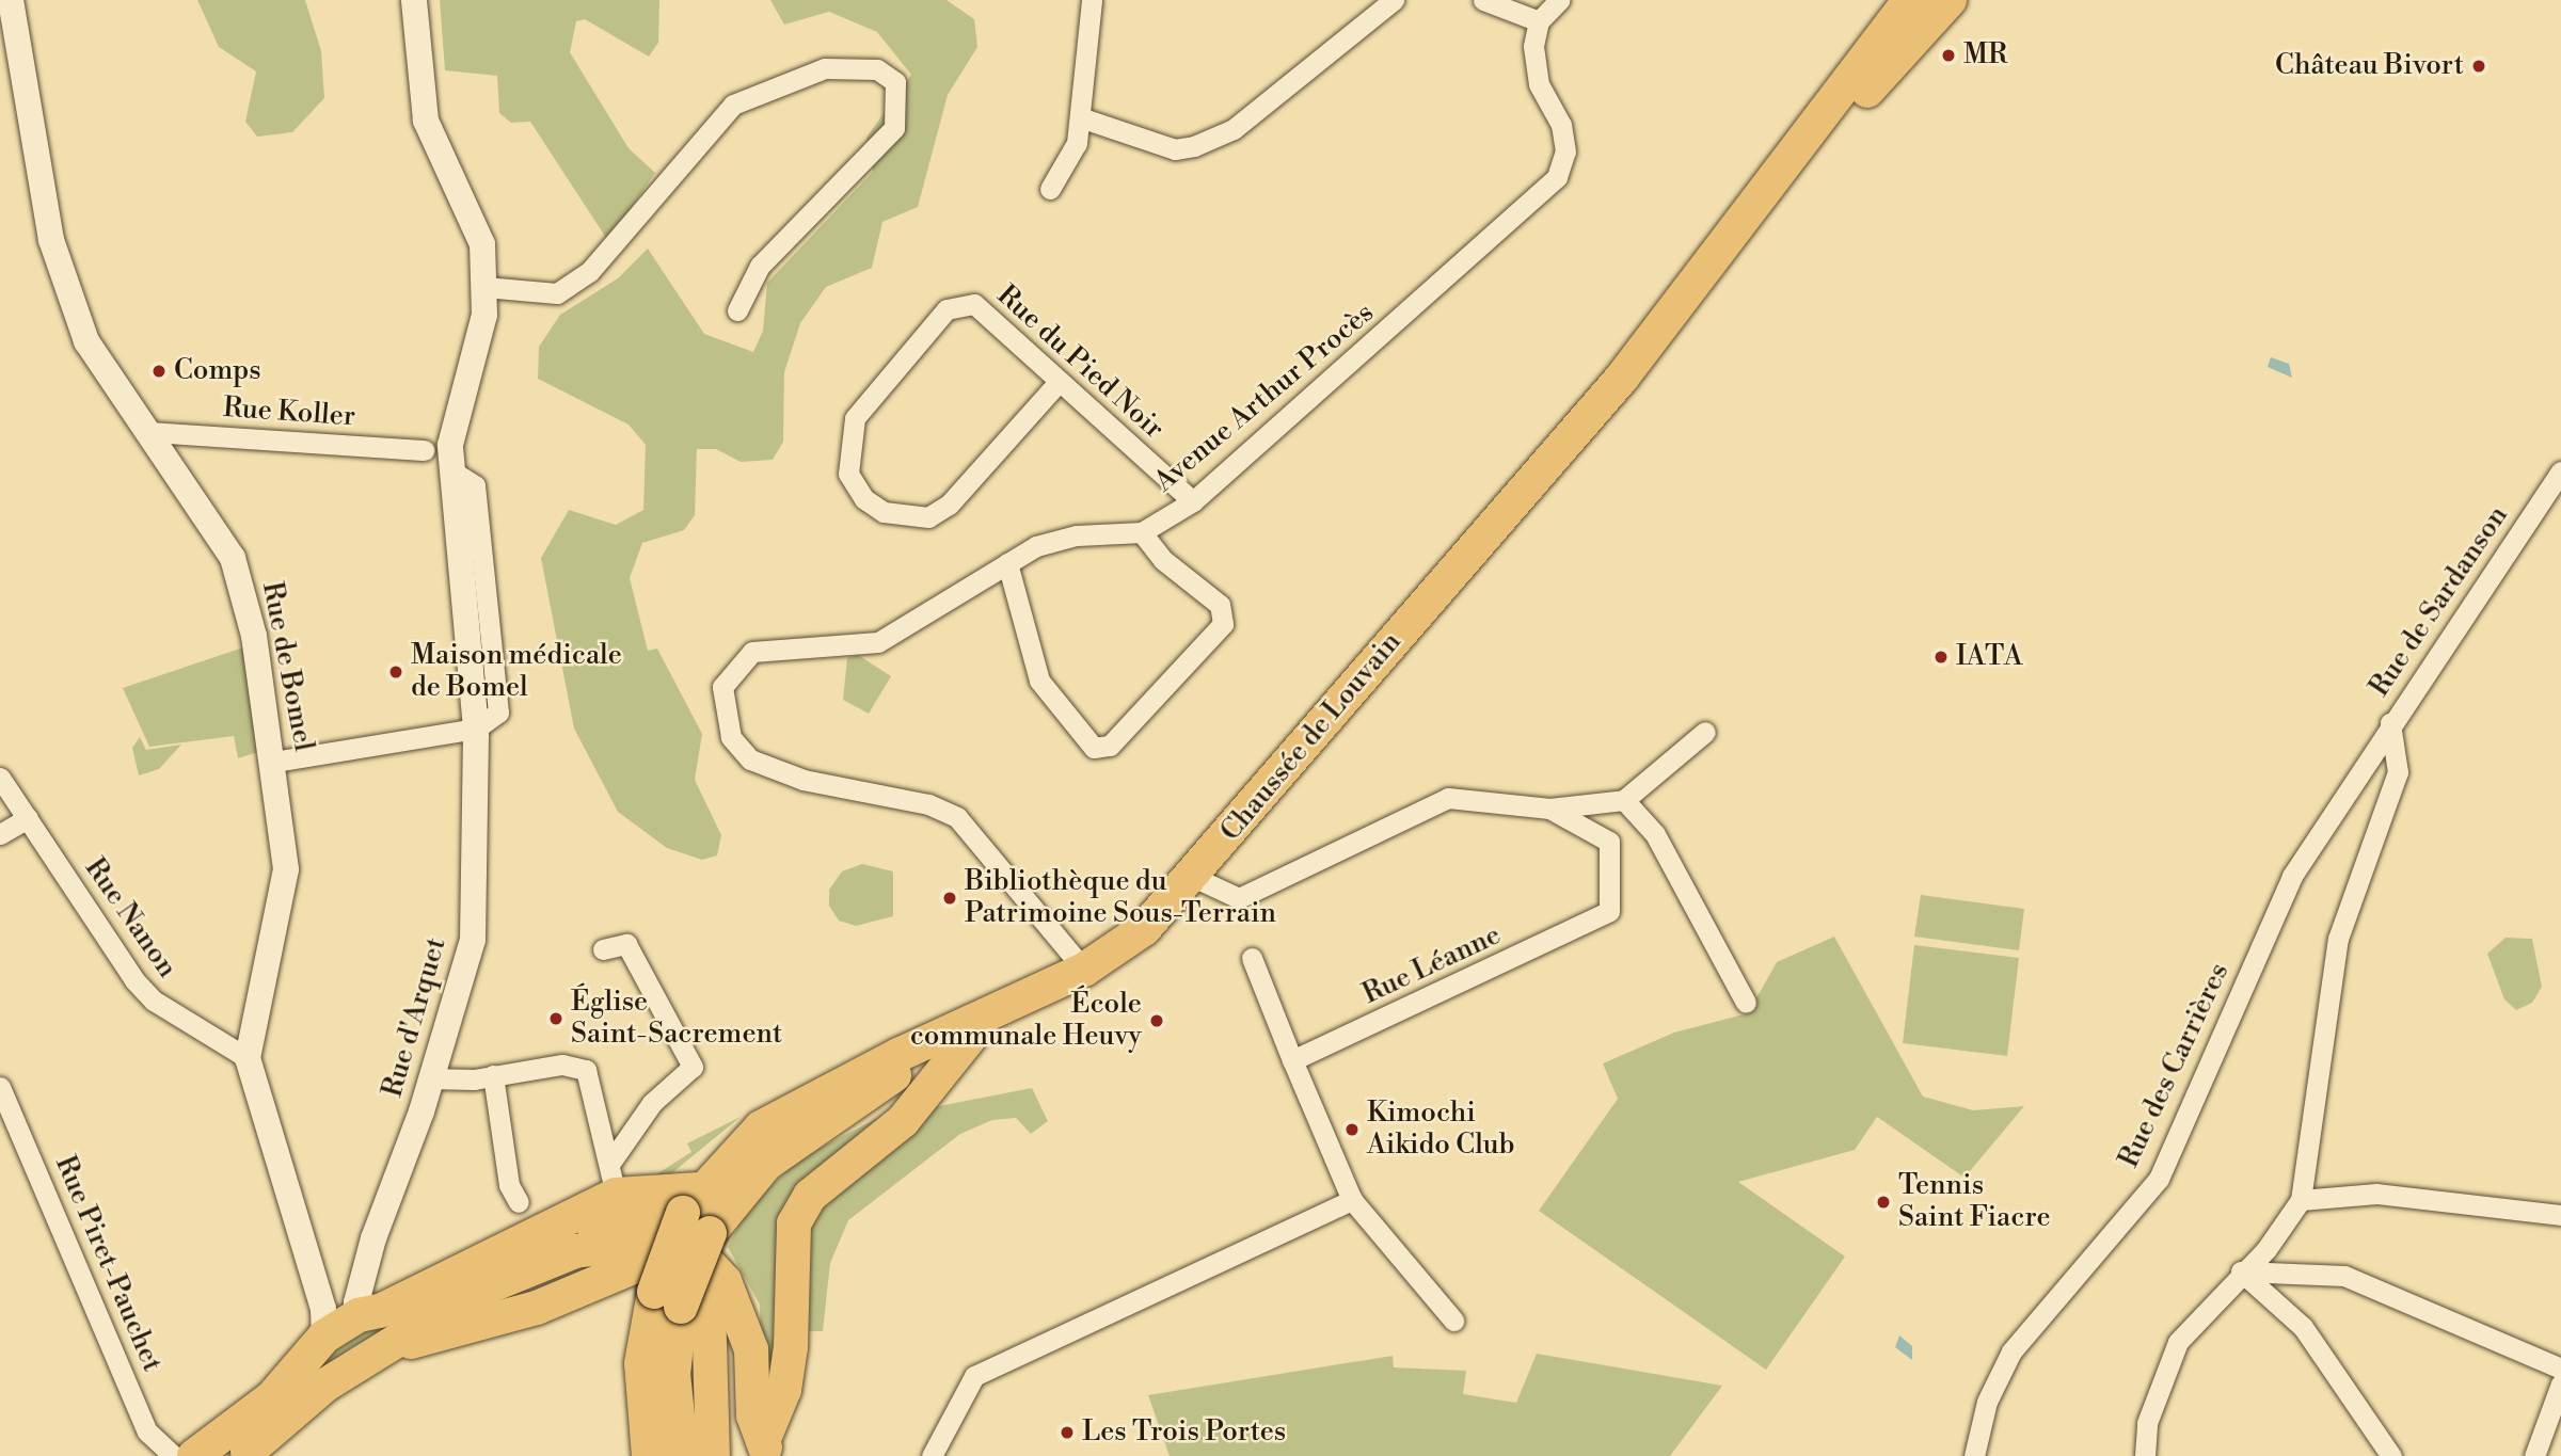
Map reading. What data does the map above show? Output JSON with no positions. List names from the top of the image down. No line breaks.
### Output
{"streets":{"main road":["Chaussée de Louvain"],"street":["Rue du Pied Noir","Avenue Arthur Procès","Rue Koller","Rue de Sardanson","Rue de Bomel","Rue Nanon","Rue Léanne","Rue d'Arquet","Rue des Carrières","Rue Piret-Pauchet"]},"crossings":[["Rue du Pied Noir","Avenue Arthur Procès"],["Avenue Arthur Procès","Chaussée de Louvain"],["Rue Koller","Rue de Bomel"],["Rue de Sardanson","Rue des Carrières"],["Rue de Bomel","Rue Nanon"]],"places":["MR","Château Bivort","Comps","IATA","Maison médicale de Bomel","Bibliothèque du Patrimoine Sous-Terrain","Église Saint-Sacrement","École communale Heuvy","Kimochi Aikido Club","Tennis Saint Fiacre","Les Trois Portes"]}
